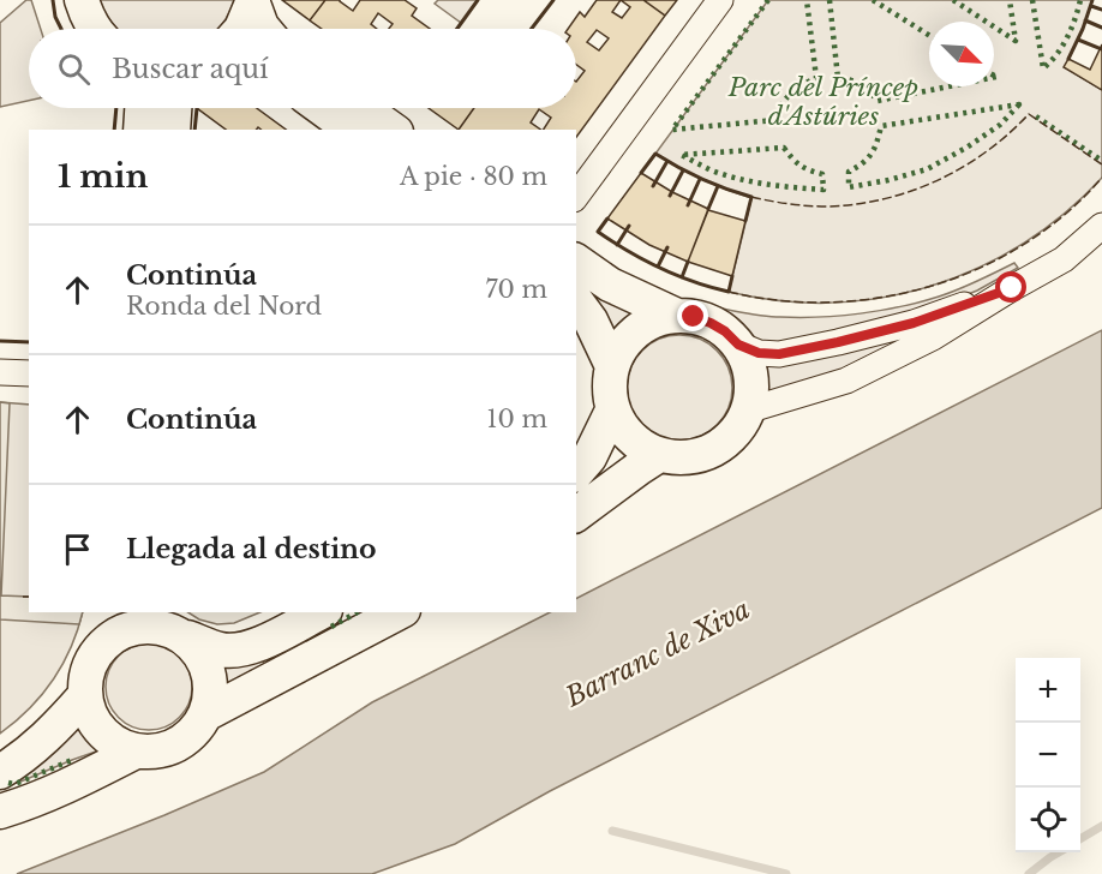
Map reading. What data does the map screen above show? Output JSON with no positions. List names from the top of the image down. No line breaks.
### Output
{"water":["Barranc de Xiva"],"parks":["Parc del Príncep d'Astúries"],"north":"bottom right","page":{"search":"Buscar aquí","heading":["1 min","A pie · 80 m"],"list":[["Continúa","Ronda del Nord","70 m"],["Continúa","10 m"],"Llegada al destino"],"map_buttons":["+","−"]}}
